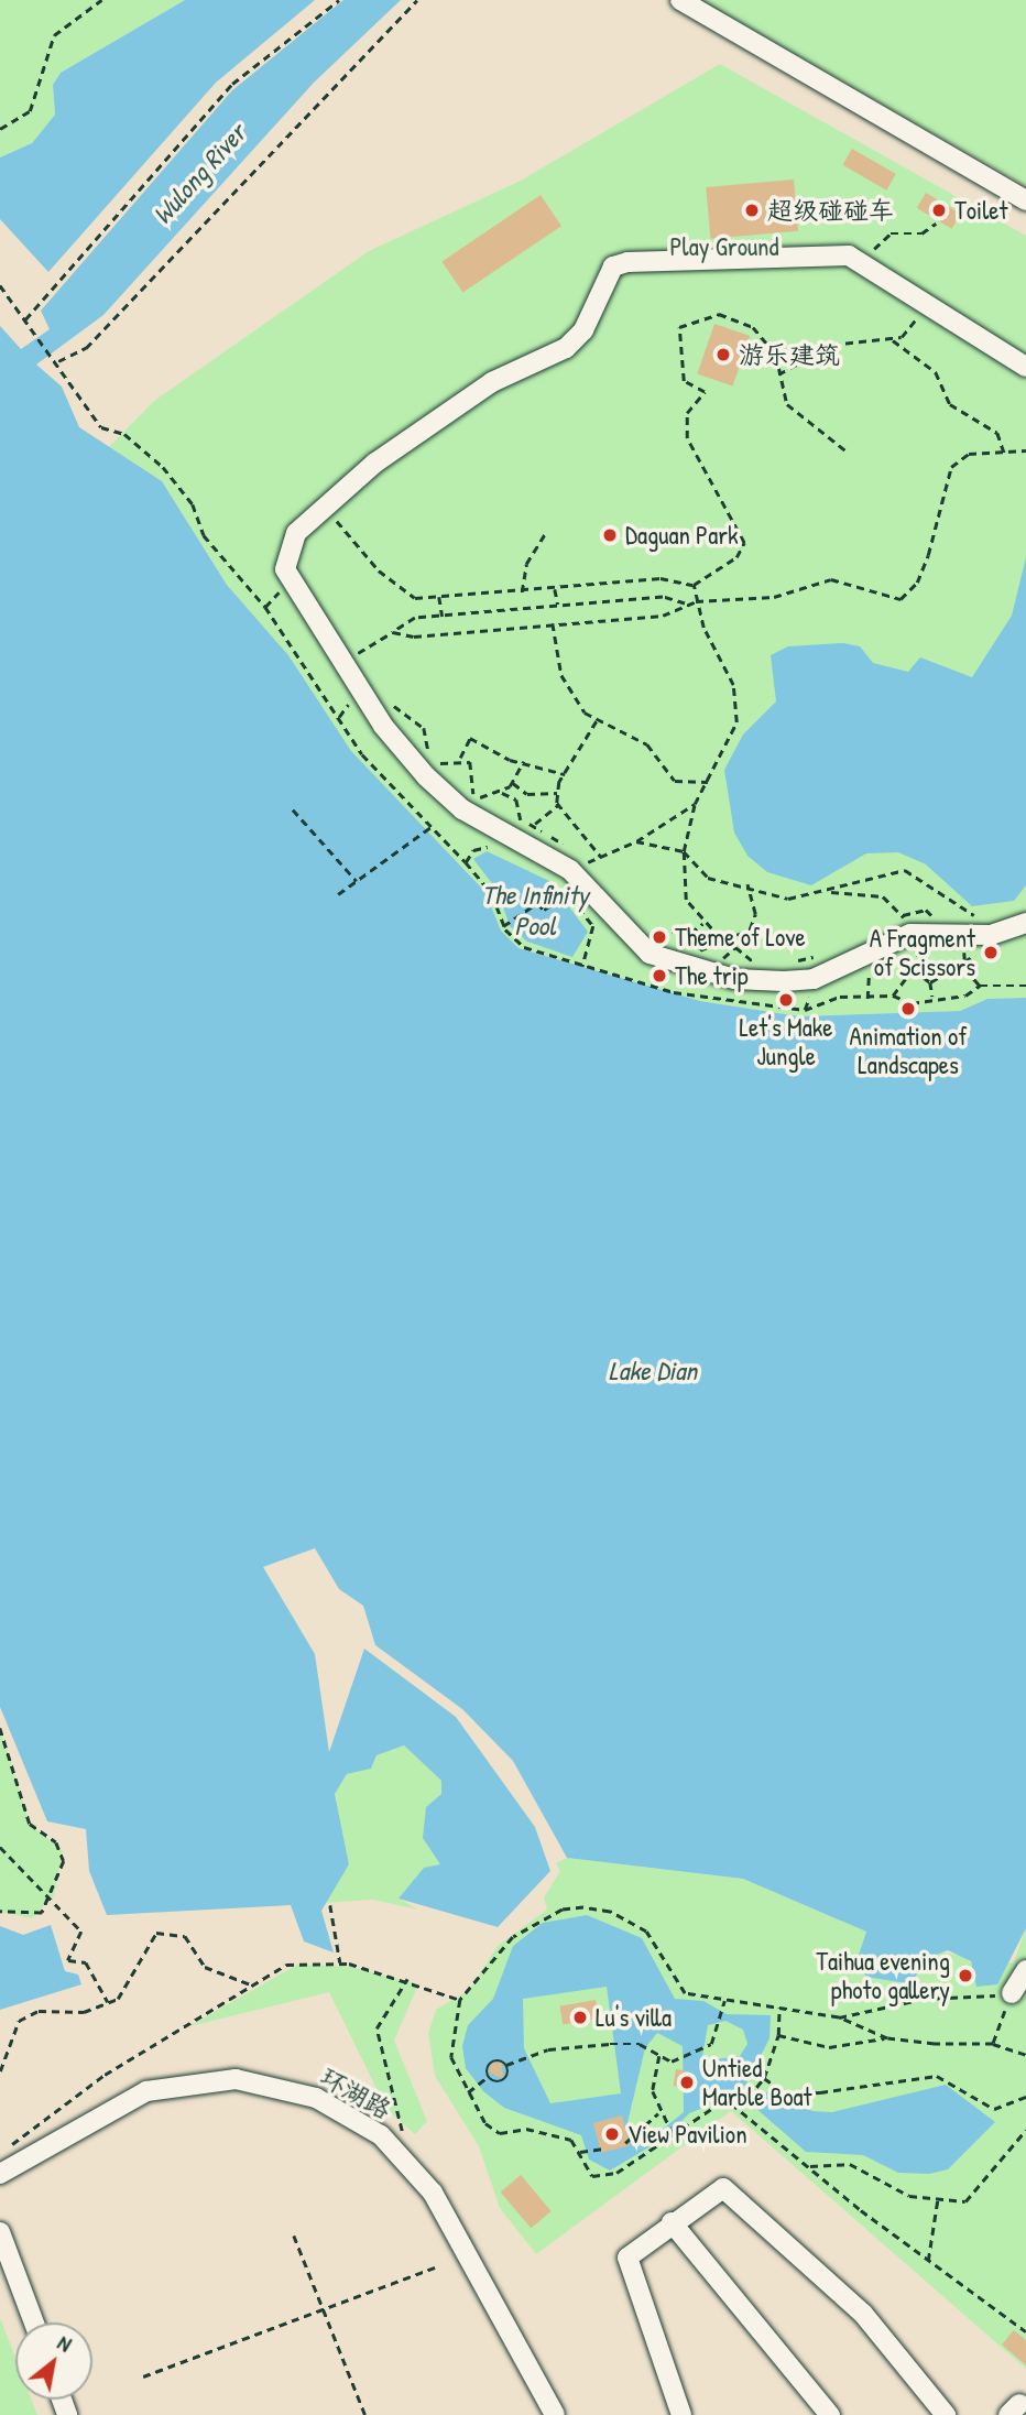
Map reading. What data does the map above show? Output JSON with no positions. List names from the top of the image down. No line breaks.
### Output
{"streets":{"street":["环湖路"]},"water":["Wulong River","The Infinity Pool","Lake Dian"],"parks":["Play Ground"],"places":["超级碰碰车","Toilet","游乐建筑","Daguan Park","Theme of Love","A Fragment of Scissors","The trip","Let's Make Jungle","Animation of Landscapes","Taihua evening photo gallery","Lu's villa","Untied Marble Boat","View Pavilion"],"north":"top right"}
